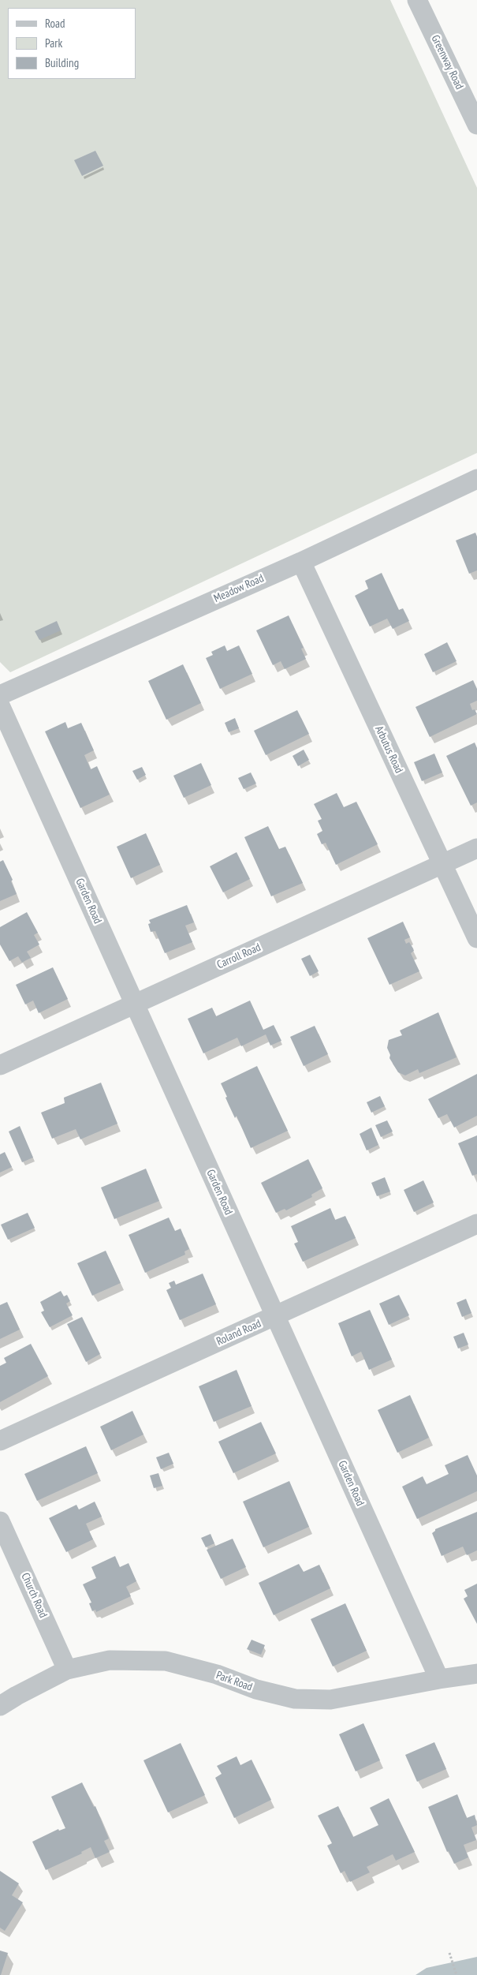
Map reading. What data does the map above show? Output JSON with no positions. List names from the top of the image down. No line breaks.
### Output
{"streets":{"street":["Greenway Road","Meadow Road","Arbutus Road","Garden Road","Carroll Road","Roland Road","Church Road","Park Road"]},"crossings":[["Meadow Road","Arbutus Road"],["Arbutus Road","Carroll Road"],["Garden Road","Carroll Road"],["Garden Road","Roland Road"],["Garden Road","Park Road"],["Church Road","Park Road"]],"legend":["Road","Park","Building"]}
